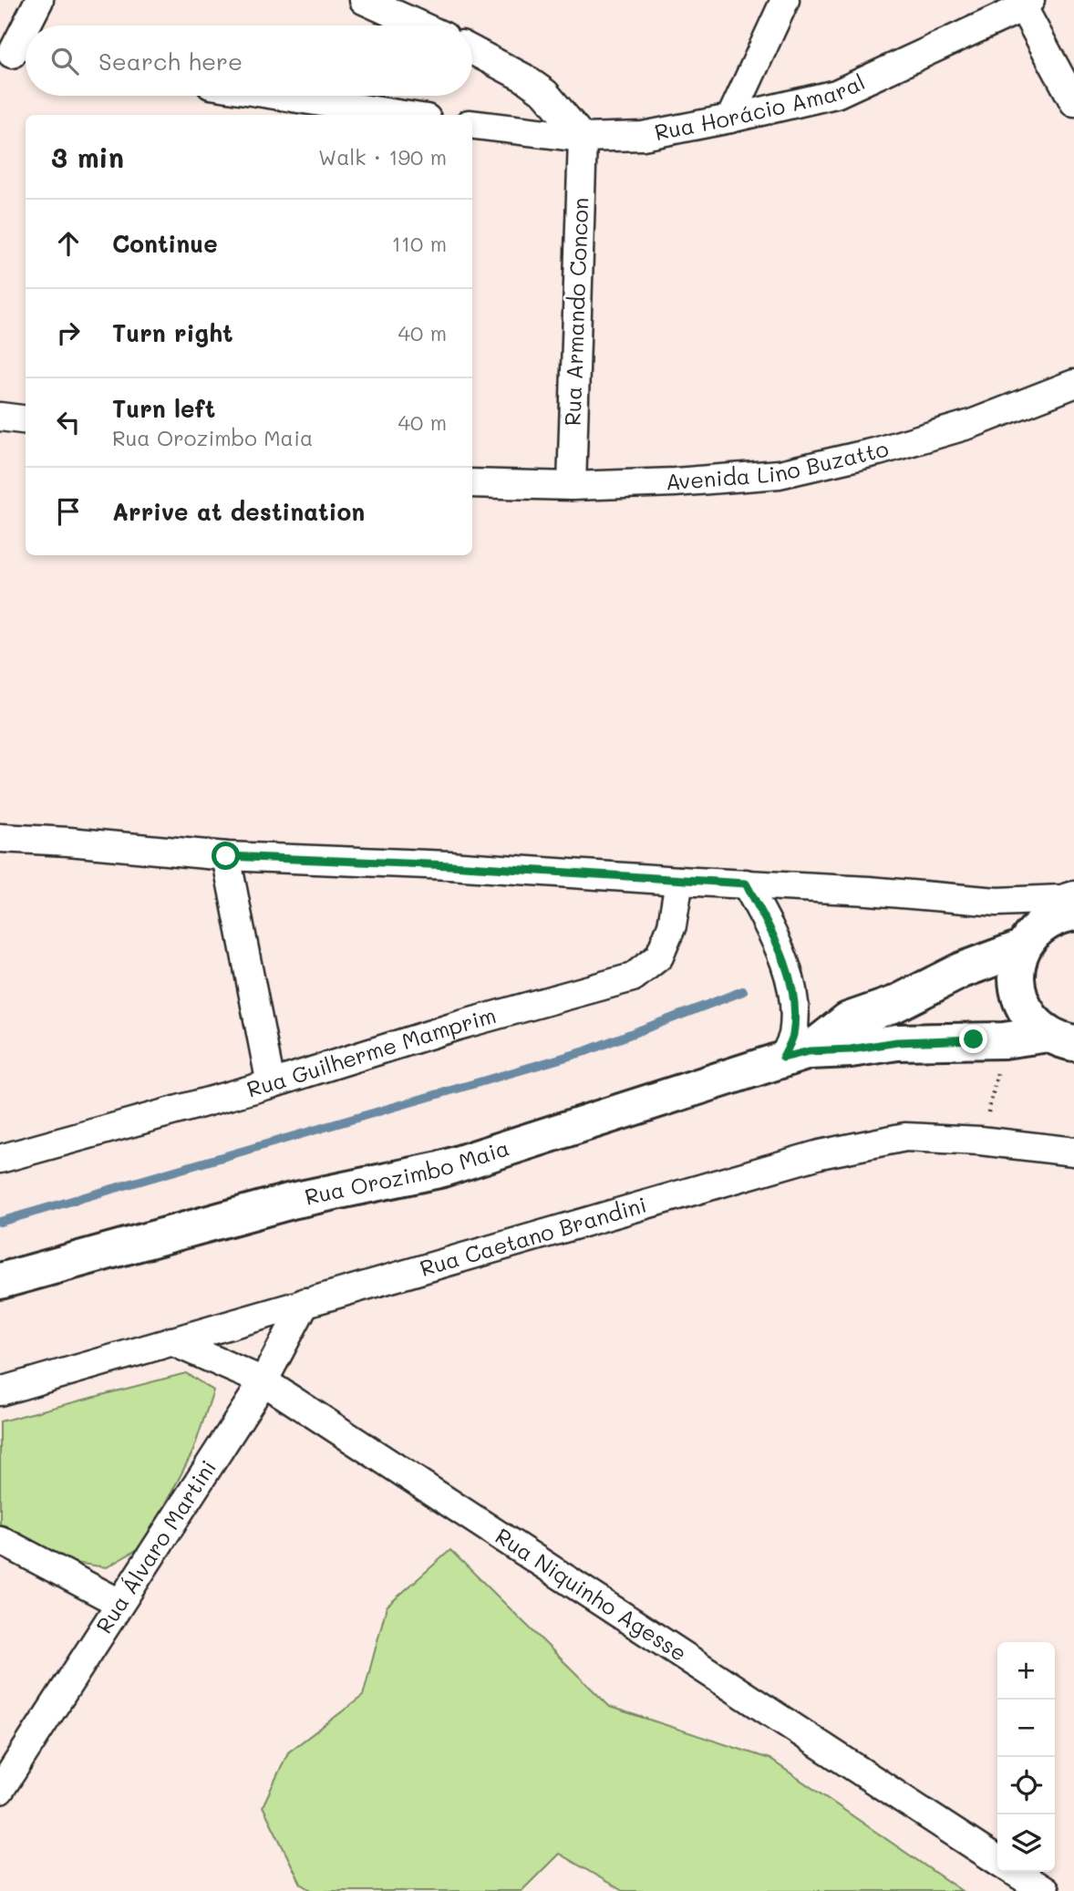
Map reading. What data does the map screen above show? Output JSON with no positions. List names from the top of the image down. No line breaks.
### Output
{"streets":{"main road":["Rua Orozimbo Maia"],"street":["Rua Horácio Amaral","Rua Armando Concon","Avenida Lino Buzatto","Rua Guilherme Mamprim","Rua Caetano Brandini","Rua Álvaro Martini","Rua Niquinho Agesse"]},"crossings":[["Rua Horácio Amaral","Rua Armando Concon"],["Rua Armando Concon","Avenida Lino Buzatto"],["Rua Caetano Brandini","Rua Álvaro Martini"],["Rua Caetano Brandini","Rua Niquinho Agesse"],["Rua Álvaro Martini","Rua Niquinho Agesse"]],"page":{"search":"Search here","heading":["3 min","Walk · 190 m"],"list":[["Continue","110 m"],["Turn right","40 m"],["Turn left","Rua Orozimbo Maia","40 m"],"Arrive at destination"],"map_buttons":["+","−"]}}
